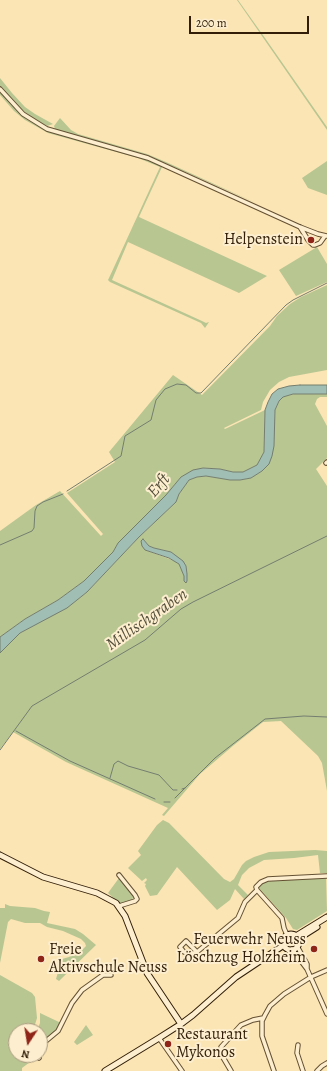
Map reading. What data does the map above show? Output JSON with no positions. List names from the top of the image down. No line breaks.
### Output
{"water":["Erft","Millischgraben"],"places":["Helpenstein","Feuerwehr Neuss Löschzug Holzheim","Freie Aktivschule Neuss","Restaurant Mykonos"],"scale_bar":"200 m","north":"bottom"}
